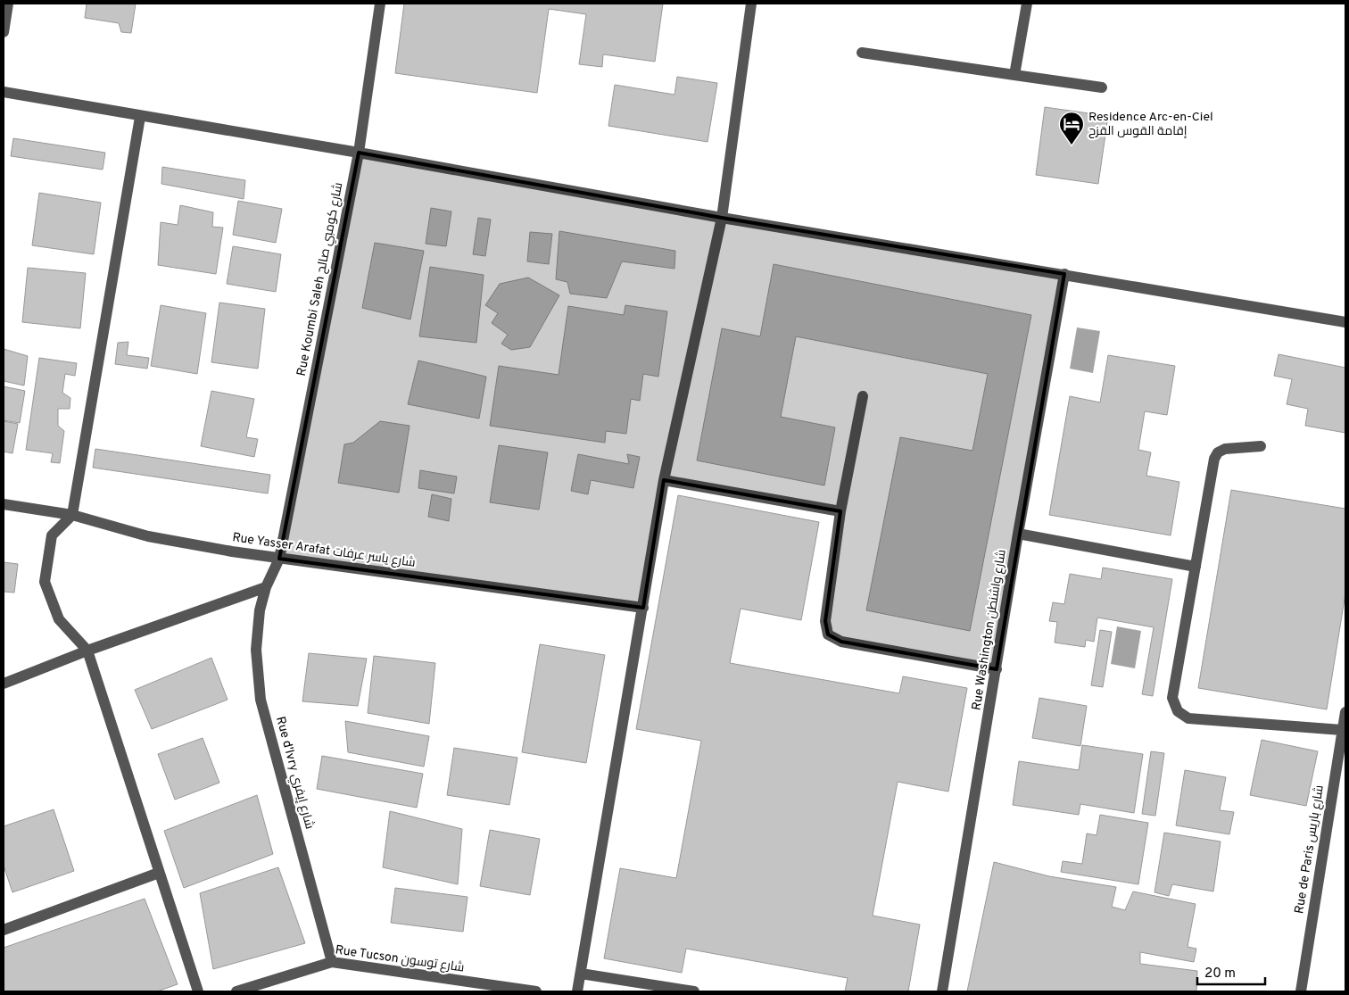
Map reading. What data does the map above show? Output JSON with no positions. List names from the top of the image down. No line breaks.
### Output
{"streets":{"street":["Rue Koumbi Saleh شارع كومبي صالح","Rue Yasser Arafat شارع ياسر عرفات","Rue Washington شارع واشنطن","Rue d'Ivry شارع إيفري","Rue de Paris شارع باريس","Rue Tucson شارع توسون"]},"crossings":[["Rue Koumbi Saleh شارع كومبي صالح","Rue Yasser Arafat شارع ياسر عرفات"],["Rue Koumbi Saleh شارع كومبي صالح","Rue d'Ivry شارع إيفري"],["Rue d'Ivry شارع إيفري","Rue Tucson شارع توسون"]],"places":{"hotel":["Residence Arc-en-Ciel إقامة القوس القزح"]},"scale_bar":"20 m"}
